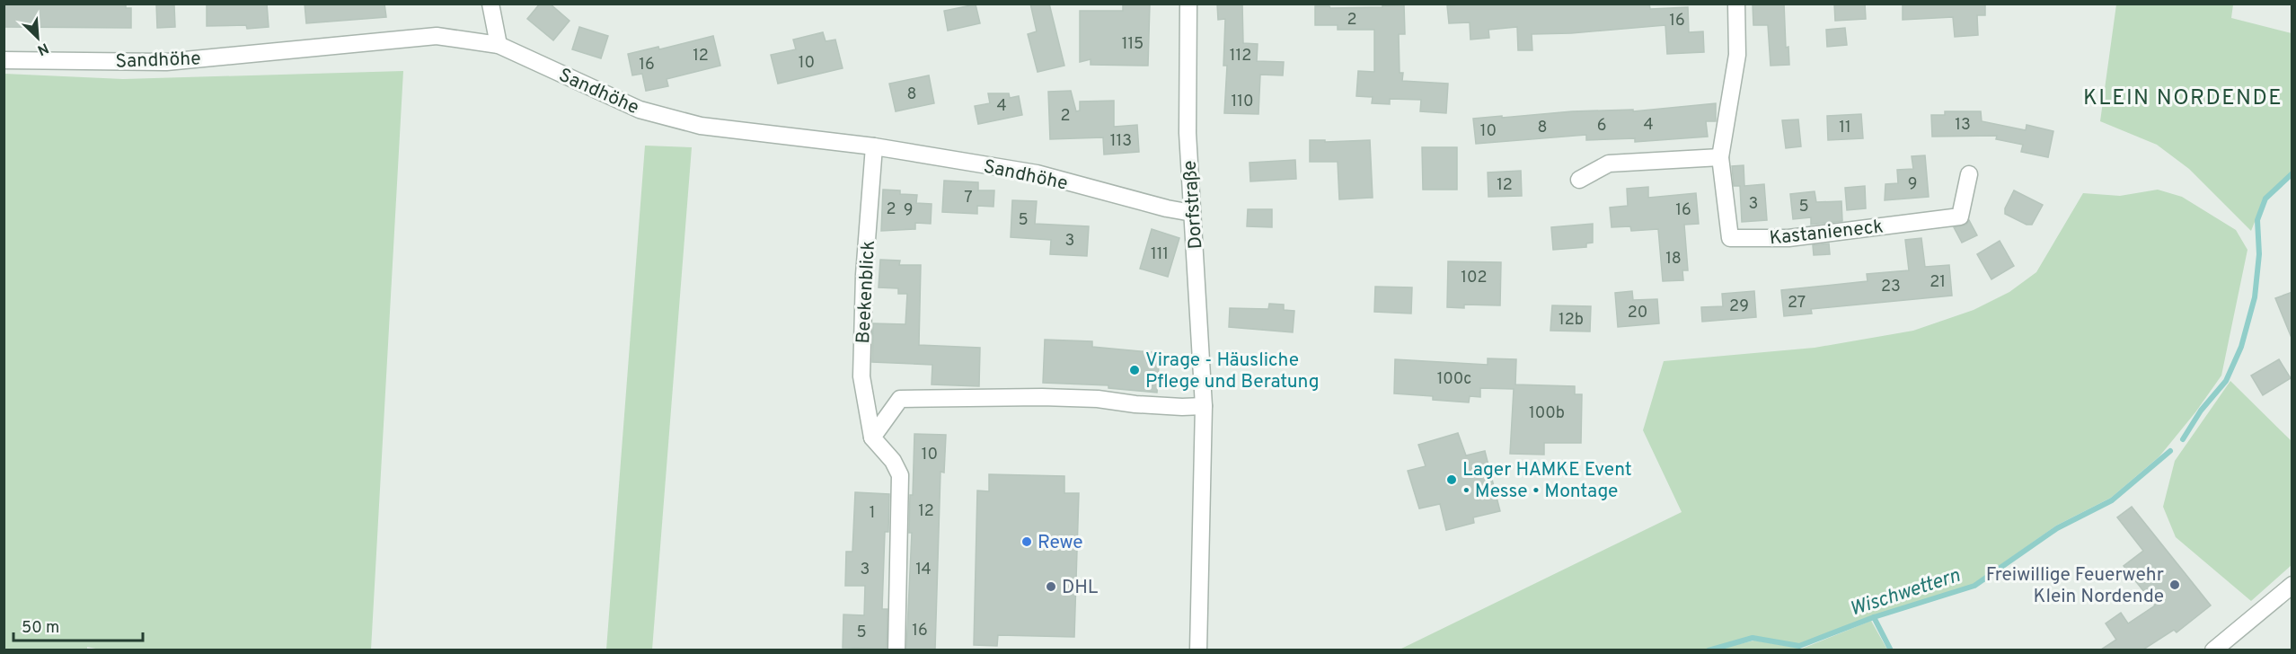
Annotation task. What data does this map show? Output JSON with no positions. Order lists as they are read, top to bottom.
{
  "streets": {
    "street": [
      "Sandhöhe",
      "Dorfstraße",
      "Kastanieneck",
      "Beekenblick"
    ]
  },
  "crossings": [
    ["Sandhöhe", "Dorfstraße"],
    ["Sandhöhe", "Beekenblick"]
  ],
  "districts": ["KLEIN NORDENDE"],
  "water": ["Wischwettern"],
  "places": [
    "Virage - Häusliche Pflege und Beratung",
    "Lager HAMKE Event • Messe • Montage",
    "Rewe",
    "Freiwillige Feuerwehr Klein Nordende",
    "DHL"
  ],
  "house_numbers": [
    "2",
    "16",
    "115",
    "12",
    "112",
    "10",
    "16",
    "8",
    "110",
    "4",
    "2",
    "4",
    "13",
    "6",
    "8",
    "11",
    "10",
    "113",
    "9",
    "12",
    "7",
    "3",
    "5",
    "2",
    "9",
    "16",
    "5",
    "3",
    "111",
    "18",
    "102",
    "21",
    "23",
    "27",
    "29",
    "20",
    "12b",
    "100c",
    "100b",
    "10",
    "12",
    "1",
    "3",
    "14",
    "16",
    "5"
  ],
  "scale_bar": "50 m",
  "north": "bottom right"
}
